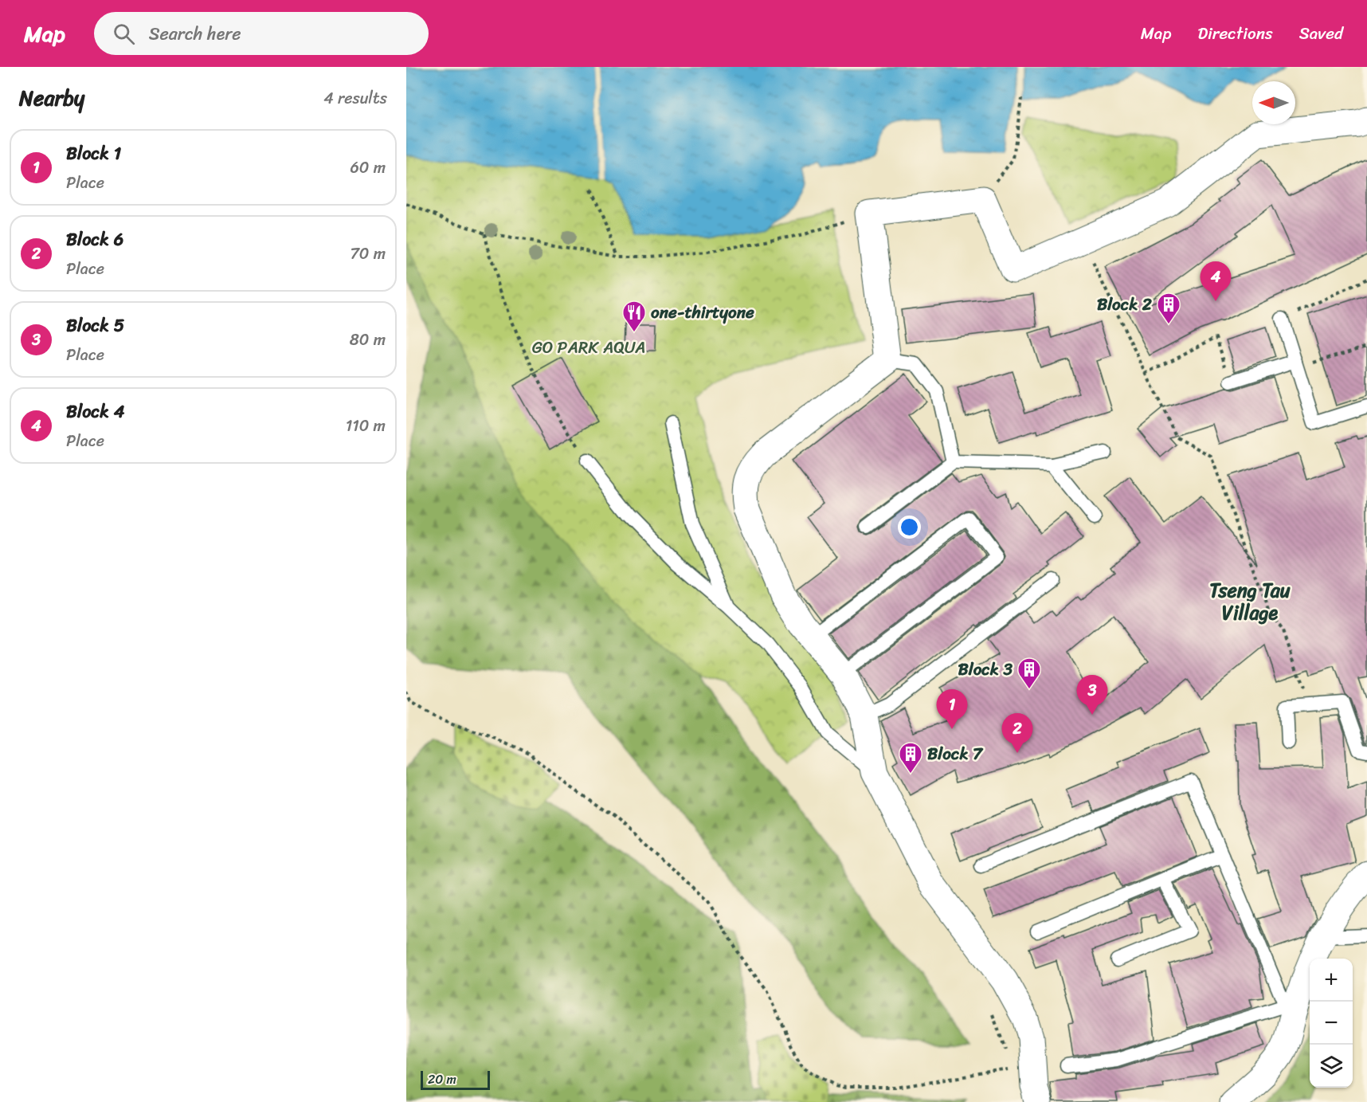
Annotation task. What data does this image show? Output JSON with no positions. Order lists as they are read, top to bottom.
{
  "districts": ["Tseng Tau Village"],
  "parks": ["GO PARK AQUA"],
  "places": {
    "building": ["Block 2", "Block 3", "Block 7"],
    "restaurant": ["one-thirtyone"]
  },
  "scale_bar": "20 m",
  "north": "left",
  "page": {
    "header": "Map",
    "search": "Search here",
    "nav": ["Map", "Directions", "Saved"],
    "heading": ["Nearby", "4 results"],
    "list": [
      {
        "mark": "1",
        "name": "Block 1",
        "note": "Place",
        "value": "60 m"
      },
      {
        "mark": "2",
        "name": "Block 6",
        "note": "Place",
        "value": "70 m"
      },
      {
        "mark": "3",
        "name": "Block 5",
        "note": "Place",
        "value": "80 m"
      },
      {
        "mark": "4",
        "name": "Block 4",
        "note": "Place",
        "value": "110 m"
      }
    ],
    "pins": [
      "4",
      "3",
      "1",
      "2"
    ],
    "map_buttons": ["+", "−"],
    "scale": "20 m"
  }
}
